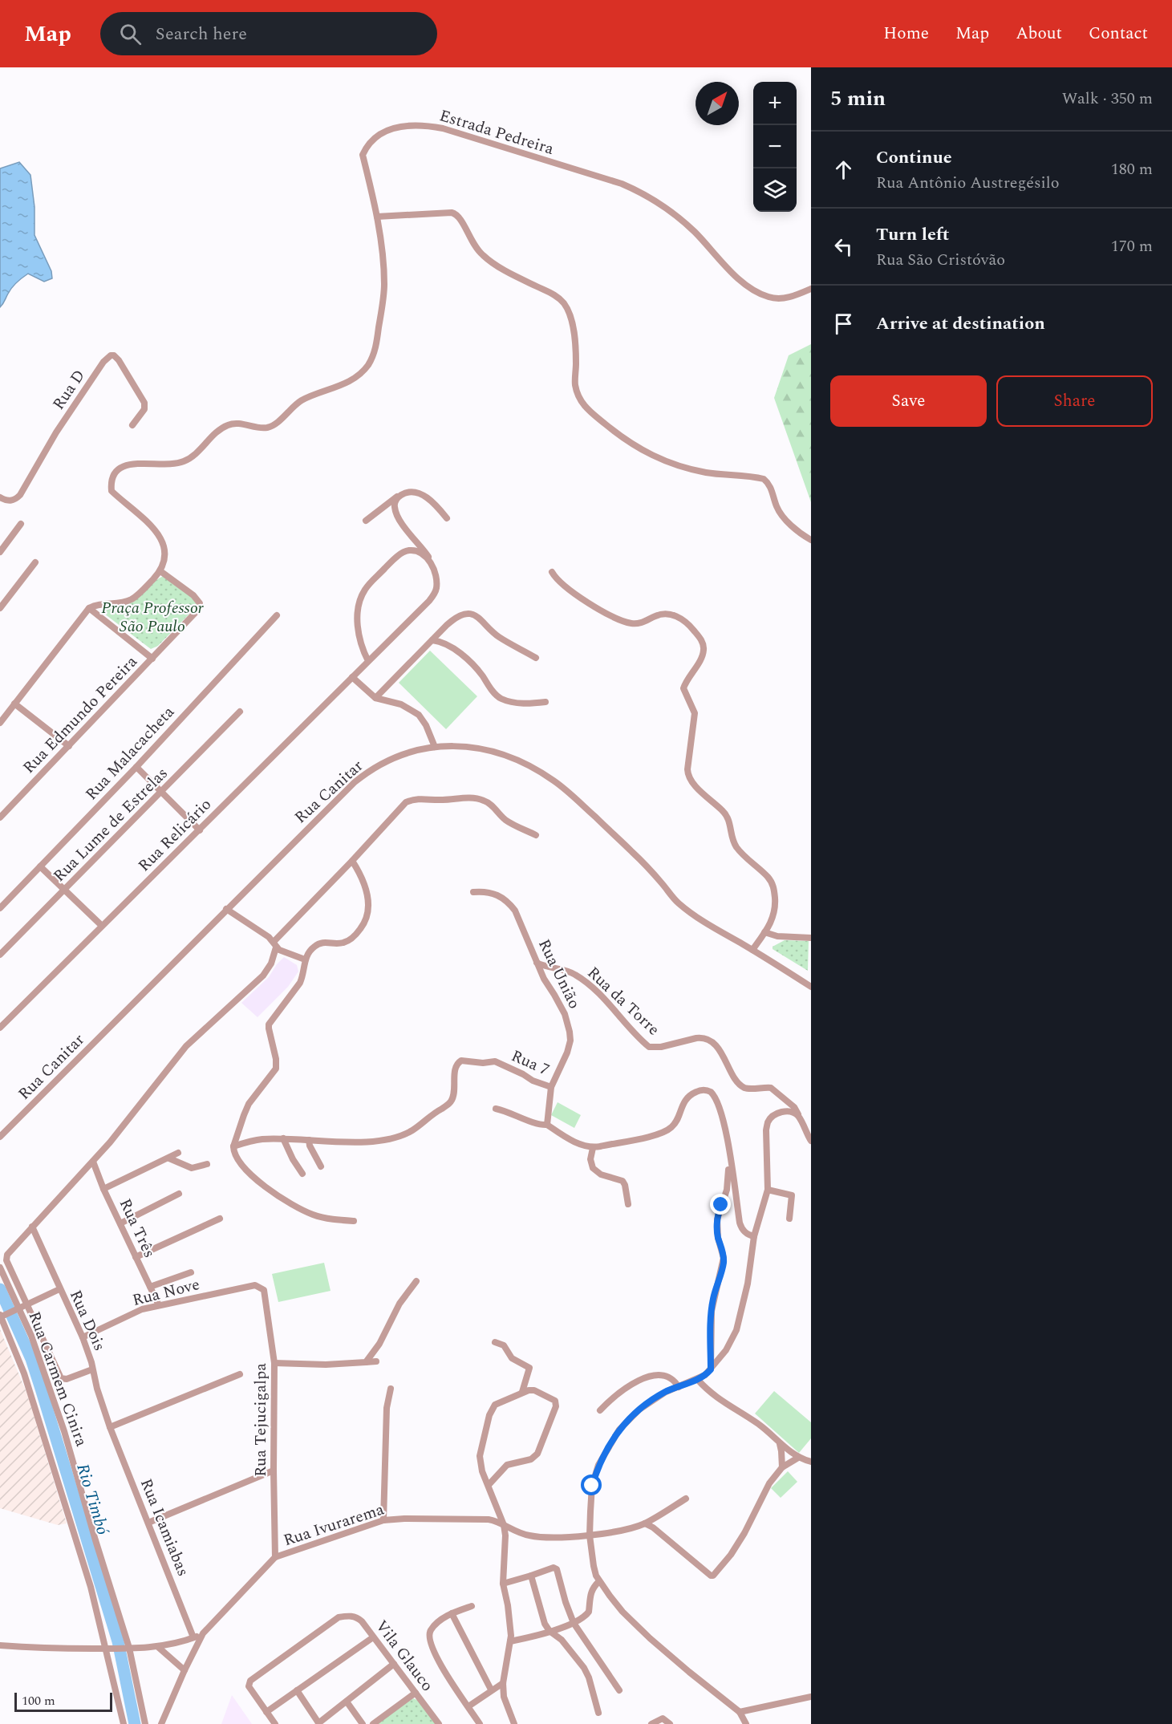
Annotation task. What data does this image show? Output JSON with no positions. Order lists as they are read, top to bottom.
{
  "streets": {
    "street": [
      "Estrada Pedreira",
      "Rua D",
      "Rua Edmundo Pereira",
      "Rua Malacacheta",
      "Rua Canitar",
      "Rua Lume de Estrelas",
      "Rua Relicário",
      "Rua União",
      "Rua da Torre",
      "Rua 7",
      "Rua Três",
      "Rua Nove",
      "Rua Dois",
      "Rua Carmem Cinira",
      "Rua Tejucigalpa",
      "Rua Ivurarema",
      "Rua Icamiabas",
      "Vila Glauco"
    ]
  },
  "crossings": [
    ["Estrada Pedreira", "Rua Edmundo Pereira"],
    ["Rua União", "Rua da Torre"],
    ["Rua União", "Rua 7"],
    ["Rua Três", "Rua Nove"],
    ["Rua Nove", "Rua Dois"],
    ["Rua Nove", "Rua Tejucigalpa"],
    ["Rua Dois", "Rua Icamiabas"],
    ["Rua Tejucigalpa", "Rua Ivurarema"]
  ],
  "water": ["Rio Timbó"],
  "parks": ["Praça Professor São Paulo"],
  "scale_bar": "100 m",
  "north": "top right",
  "page": {
    "header": "Map",
    "search": "Search here",
    "nav": [
      "Home",
      "Map",
      "About",
      "Contact"
    ],
    "heading": ["5 min", "Walk · 350 m"],
    "map_buttons": ["+", "−"],
    "list": [
      ["Continue", "Rua Antônio Austregésilo", "180 m"],
      ["Turn left", "Rua São Cristóvão", "170 m"],
      "Arrive at destination"
    ],
    "buttons": ["Save", "Share"],
    "scale": "100 m"
  }
}
